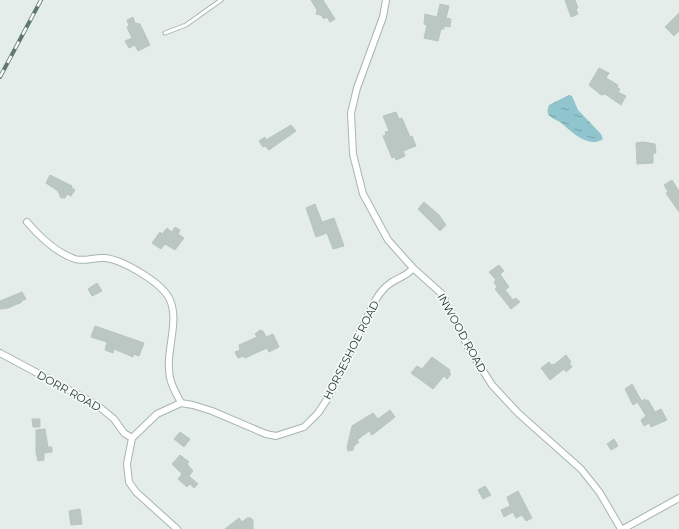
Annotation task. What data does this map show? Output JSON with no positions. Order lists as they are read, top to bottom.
{
  "streets": {
    "street": ["INWOOD ROAD", "HORSESHOE ROAD", "DORR ROAD"]
  },
  "crossings": [
    ["INWOOD ROAD", "HORSESHOE ROAD"]
  ]
}
